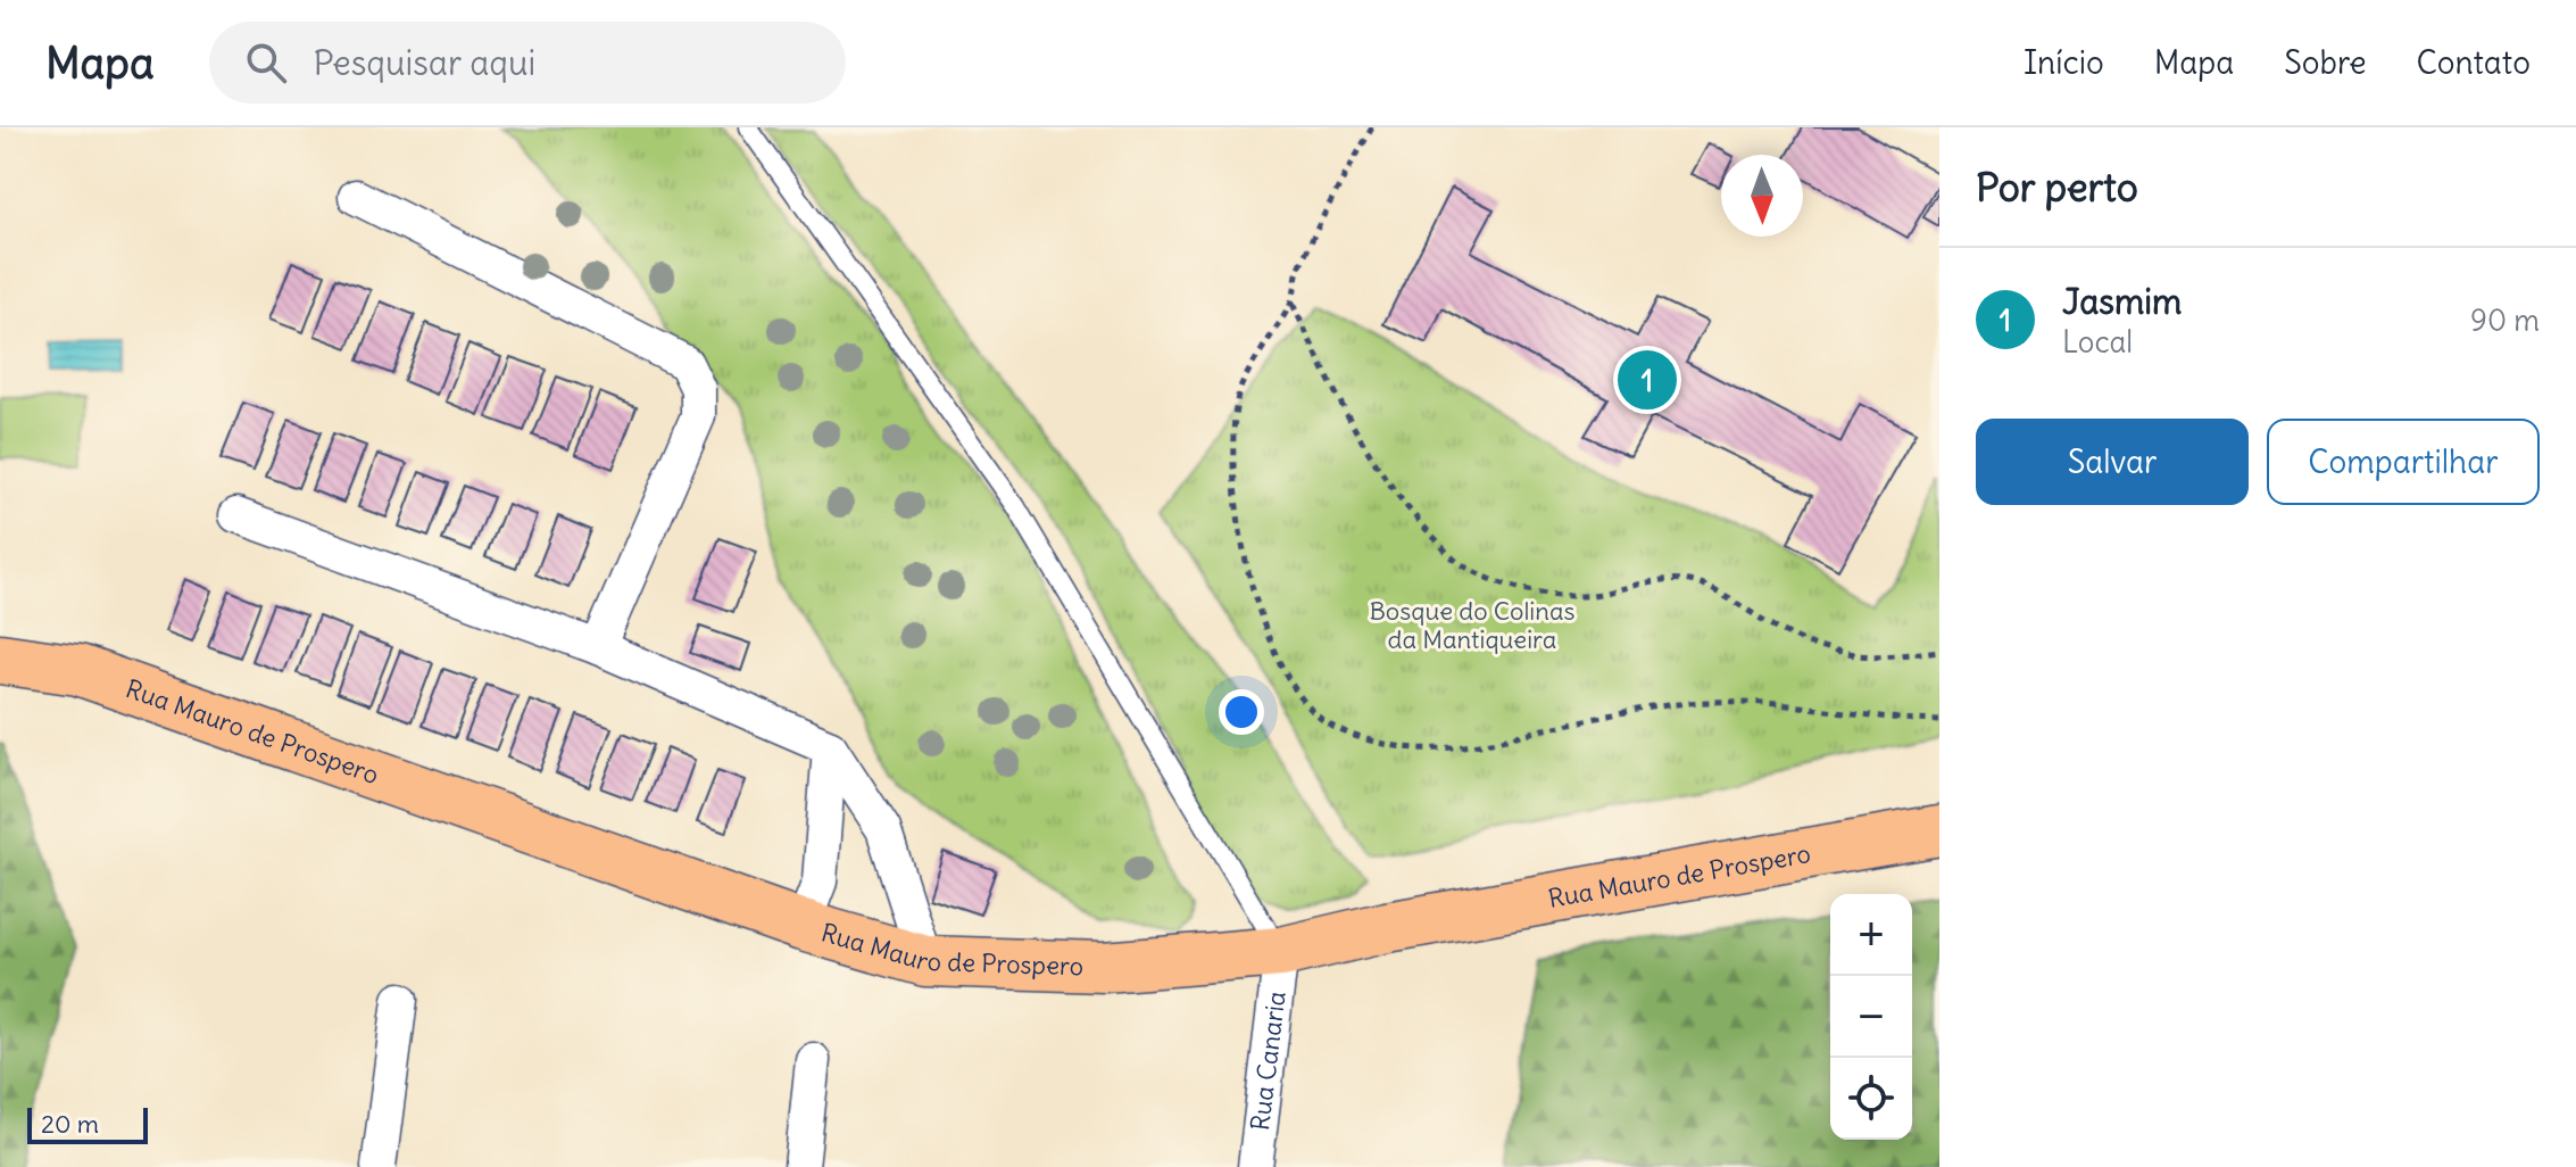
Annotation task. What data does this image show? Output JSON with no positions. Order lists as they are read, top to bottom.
{
  "streets": {
    "main road": ["Rua Mauro de Prospero"],
    "street": ["Rua Canaria"]
  },
  "crossings": [
    ["Rua Mauro de Prospero", "Rua Canaria"]
  ],
  "parks": ["Bosque do Colinas da Mantiqueira"],
  "scale_bar": "20 m",
  "north": "bottom",
  "page": {
    "header": "Mapa",
    "search": "Pesquisar aqui",
    "nav": [
      "Início",
      "Mapa",
      "Sobre",
      "Contato"
    ],
    "heading": "Por perto",
    "list": [
      {
        "mark": "1",
        "name": "Jasmim",
        "note": "Local",
        "value": "90 m"
      }
    ],
    "pins": "1",
    "buttons": ["Salvar", "Compartilhar"],
    "map_buttons": ["+", "−"],
    "scale": "20 m"
  }
}
